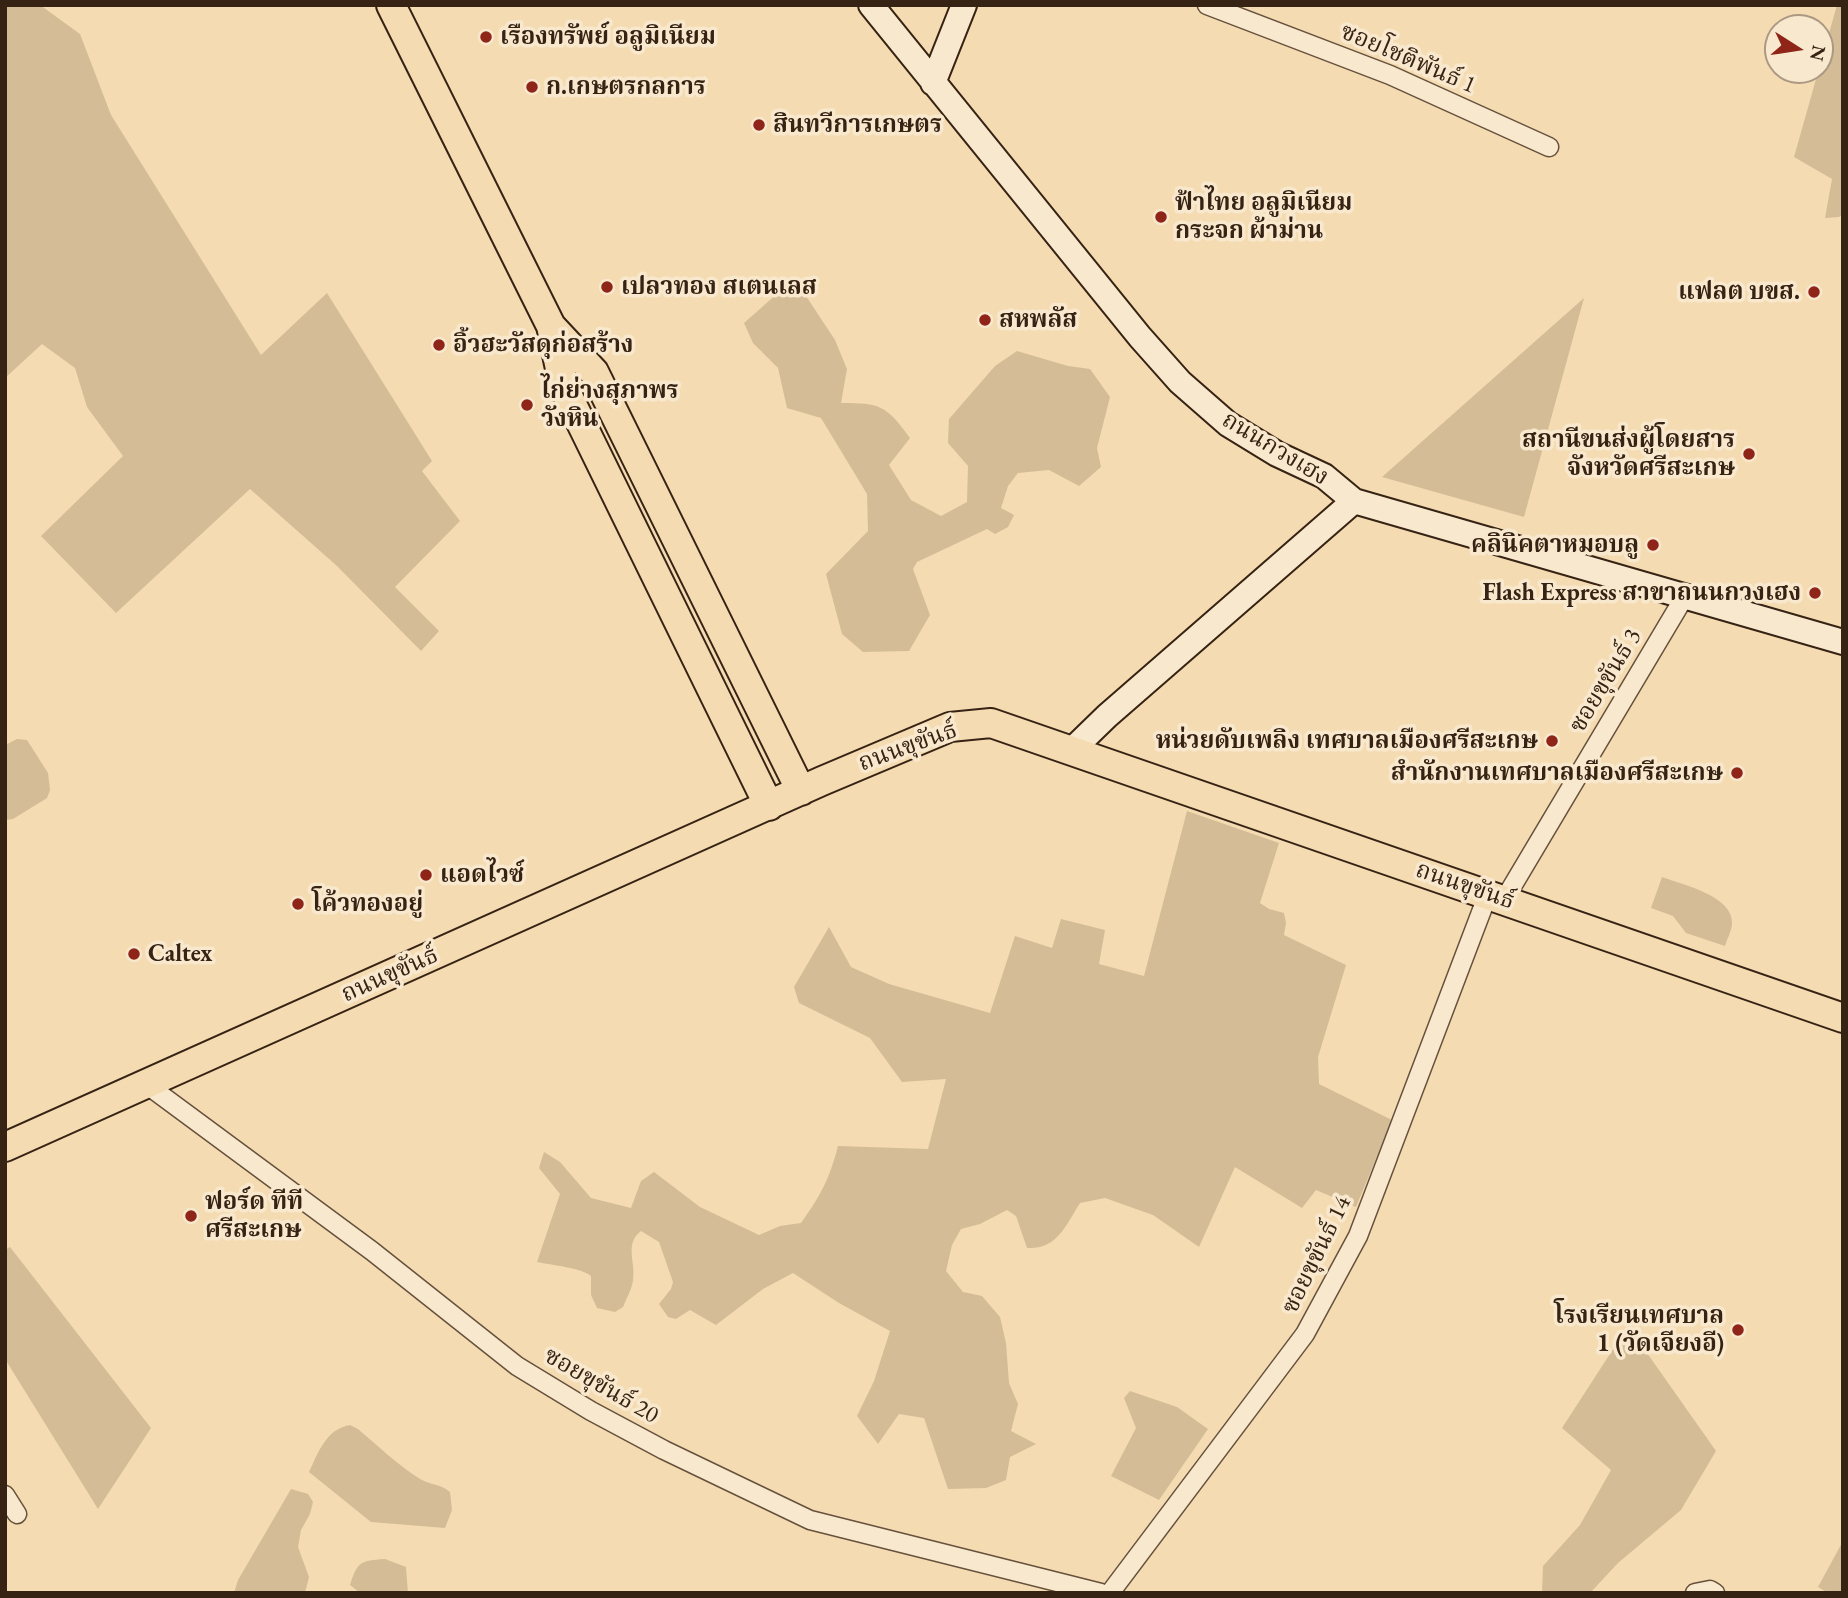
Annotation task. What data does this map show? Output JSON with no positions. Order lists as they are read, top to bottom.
{
  "streets": {
    "main road": ["ถนนขุขันธ์"],
    "street": [
      "ซอยโชติพันธ์ 1",
      "ถนนกวงเฮง",
      "ซอยขุขันธ์ 3",
      "ซอยขุขันธ์ 14",
      "ซอยขุขันธ์ 20"
    ]
  },
  "crossings": [
    ["ถนนกวงเฮง", "ซอยขุขันธ์ 3"],
    ["ซอยขุขันธ์ 3", "ถนนขุขันธ์"],
    ["ซอยขุขันธ์ 3", "ซอยขุขันธ์ 14"],
    ["ถนนขุขันธ์", "ซอยขุขันธ์ 14"],
    ["ถนนขุขันธ์", "ซอยขุขันธ์ 20"]
  ],
  "places": [
    "เรืองทรัพย์ อลูมิเนียม",
    "ก.เกษตรกลการ",
    "สินทวีการเกษตร",
    "ฟ้าไทย อลูมิเนียม กระจก ผ้าม่าน",
    "เปลวทอง สเตนเลส",
    "แฟลต บขส.",
    "สหพลัส",
    "อิ้วฮะวัสดุก่อสร้าง",
    "ไก่ย่างสุภาพร วังหิน",
    "สถานีขนส่งผู้โดยสาร จังหวัดศรีสะเกษ",
    "คลินิคตาหมอบลู",
    "Flash Express สาขาถนนกวงเฮง",
    "หน่วยดับเพลิง เทศบาลเมืองศรีสะเกษ",
    "สำนักงานเทศบาลเมืองศรีสะเกษ",
    "แอดไวซ์",
    "โค้วทองอยู่",
    "Caltex",
    "ฟอร์ด ทีที ศรีสะเกษ",
    "โรงเรียนเทศบาล 1 (วัดเจียงอี)"
  ],
  "north": "right"
}
